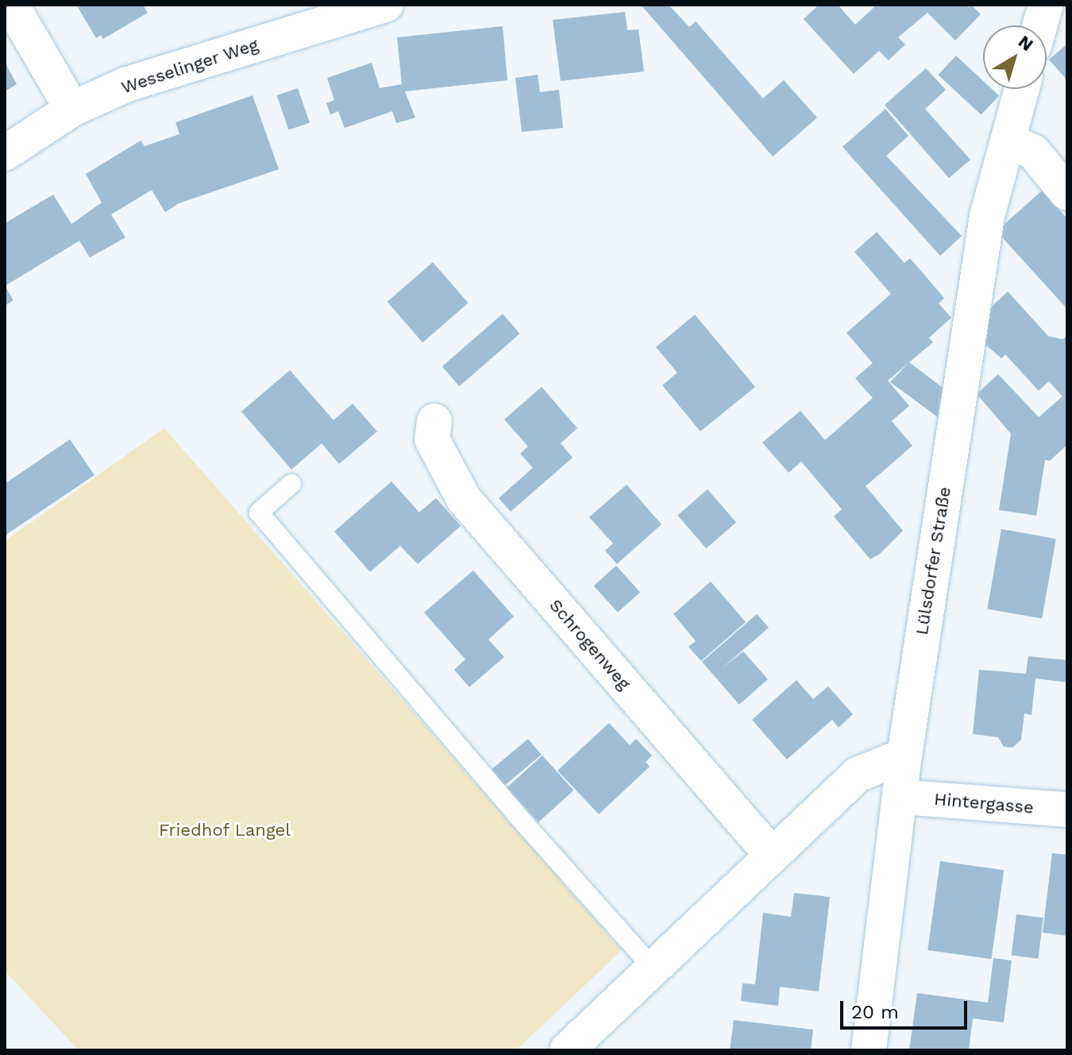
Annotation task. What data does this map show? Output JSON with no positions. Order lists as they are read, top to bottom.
{
  "streets": {
    "street": [
      "Wesselinger Weg",
      "Lülsdorfer Straße",
      "Schrogenweg",
      "Hintergasse"
    ]
  },
  "crossings": [
    ["Lülsdorfer Straße", "Hintergasse"]
  ],
  "parks": ["Friedhof Langel"],
  "scale_bar": "20 m",
  "north": "top right"
}
